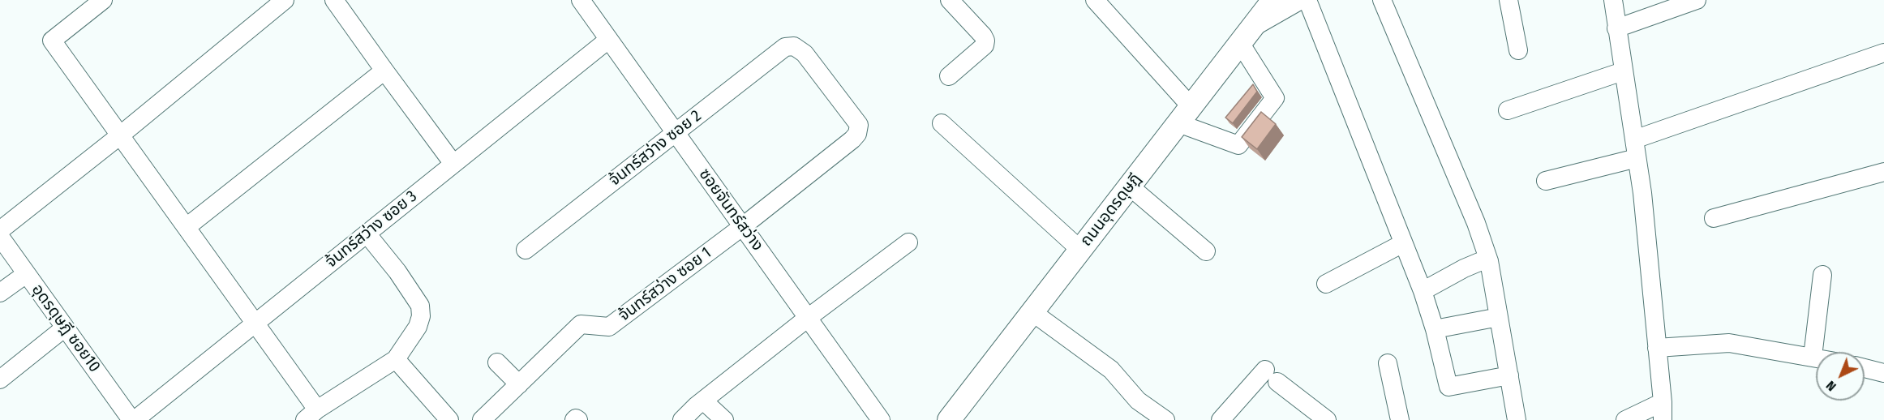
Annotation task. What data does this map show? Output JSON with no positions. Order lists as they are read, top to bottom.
{
  "streets": {
    "main road": ["ถนนอุดรดุษฎี"],
    "street": [
      "จ้นทร์สว่าง ซอย 2",
      "ซอยจันทร์สว่าง",
      "จ้นทร์สว่าง ซอย 3",
      "จ้นทร์สว่าง ซอย 1",
      "อุดรดุษฎี ซอย10"
    ]
  },
  "crossings": [
    ["จ้นทร์สว่าง ซอย 2", "ซอยจันทร์สว่าง"],
    ["จ้นทร์สว่าง ซอย 2", "จ้นทร์สว่าง ซอย 1"],
    ["ซอยจันทร์สว่าง", "จ้นทร์สว่าง ซอย 3"],
    ["ซอยจันทร์สว่าง", "จ้นทร์สว่าง ซอย 1"],
    ["จ้นทร์สว่าง ซอย 3", "อุดรดุษฎี ซอย10"]
  ],
  "north": "bottom left"
}
